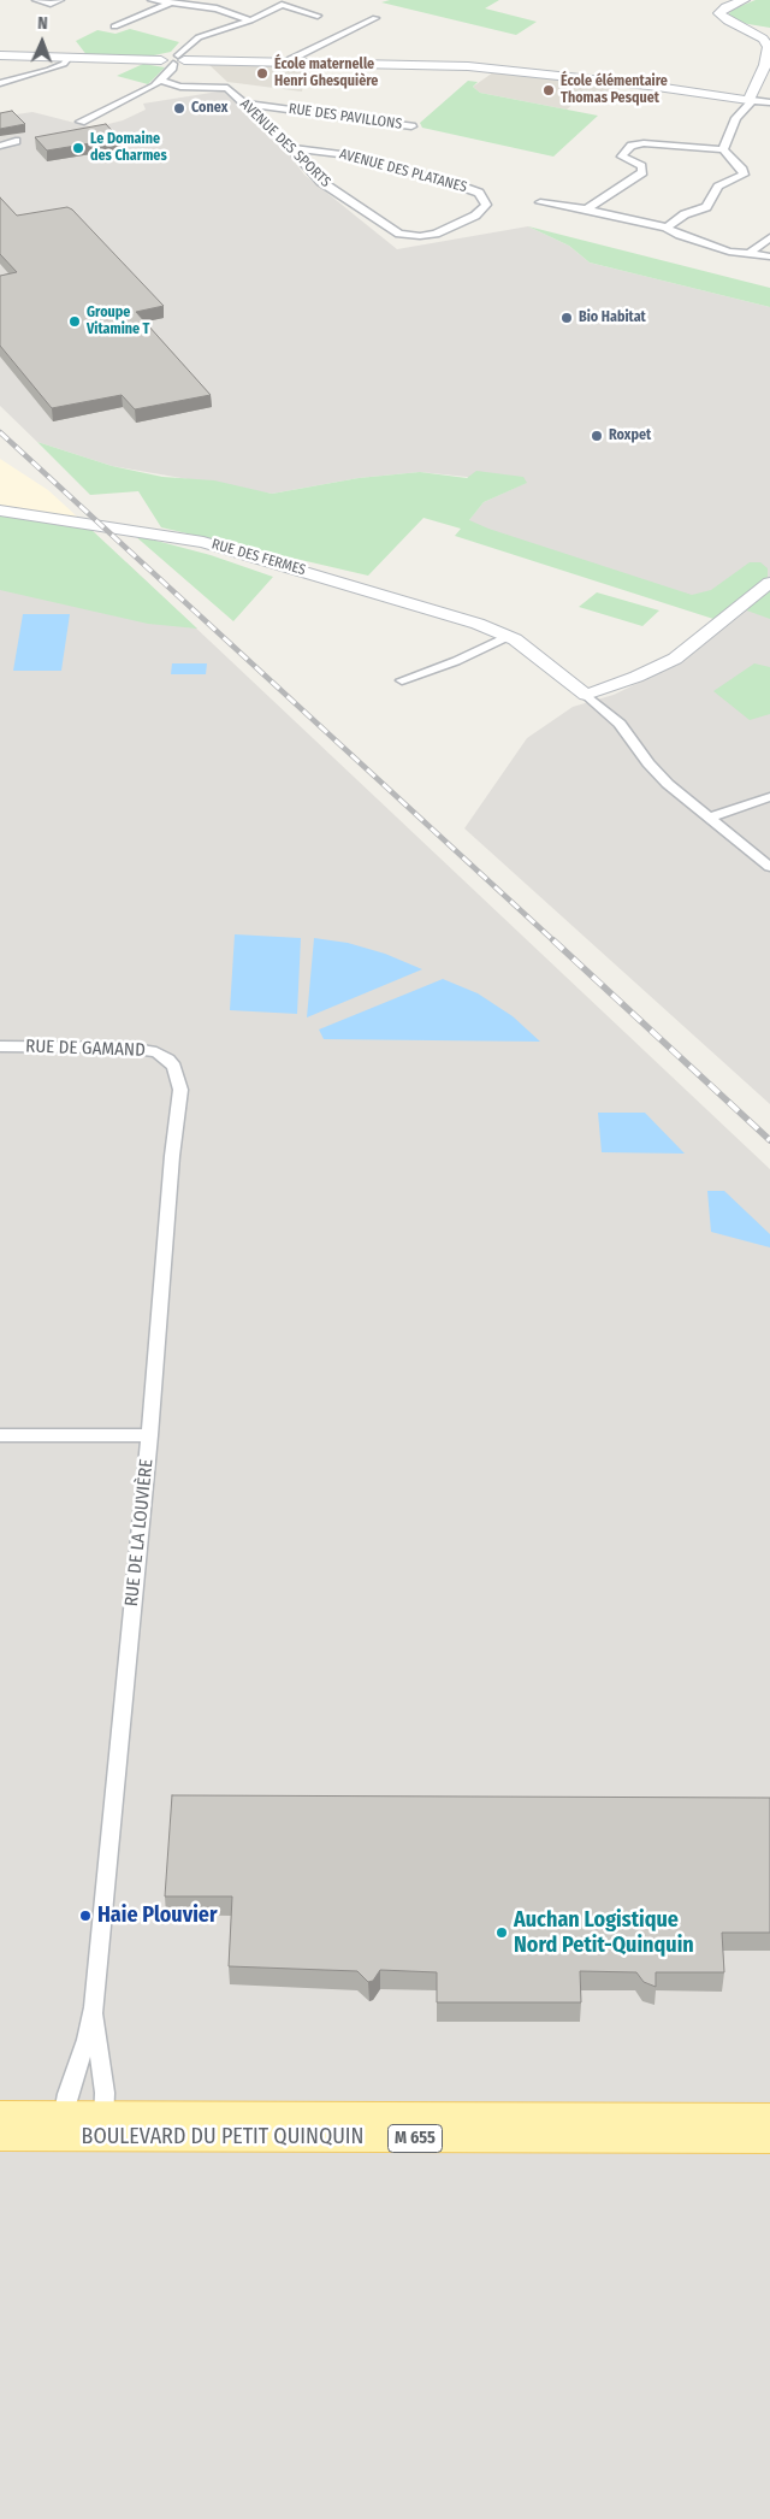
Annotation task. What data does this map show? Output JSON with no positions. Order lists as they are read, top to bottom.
{
  "streets": {
    "main road": ["BOULEVARD DU PETIT QUINQUIN", "M 655"],
    "street": [
      "RUE DES PAVILLONS",
      "AVENUE DES SPORTS",
      "AVENUE DES PLATANES",
      "RUE DES FERMES",
      "RUE DE GAMAND",
      "RUE DE LA LOUVIÈRE"
    ]
  },
  "crossings": [
    ["RUE DES PAVILLONS", "AVENUE DES SPORTS"],
    ["AVENUE DES SPORTS", "AVENUE DES PLATANES"],
    ["RUE DE GAMAND", "RUE DE LA LOUVIÈRE"],
    ["RUE DE LA LOUVIÈRE", "BOULEVARD DU PETIT QUINQUIN"]
  ],
  "places": [
    "École maternelle Henri Ghesquière",
    "École élémentaire Thomas Pesquet",
    "Conex",
    "Le Domaine des Charmes",
    "Bio Habitat",
    "Groupe Vitamine T",
    "Roxpet",
    "Haie Plouvier",
    "Auchan Logistique Nord Petit-Quinquin"
  ],
  "north": "top"
}
